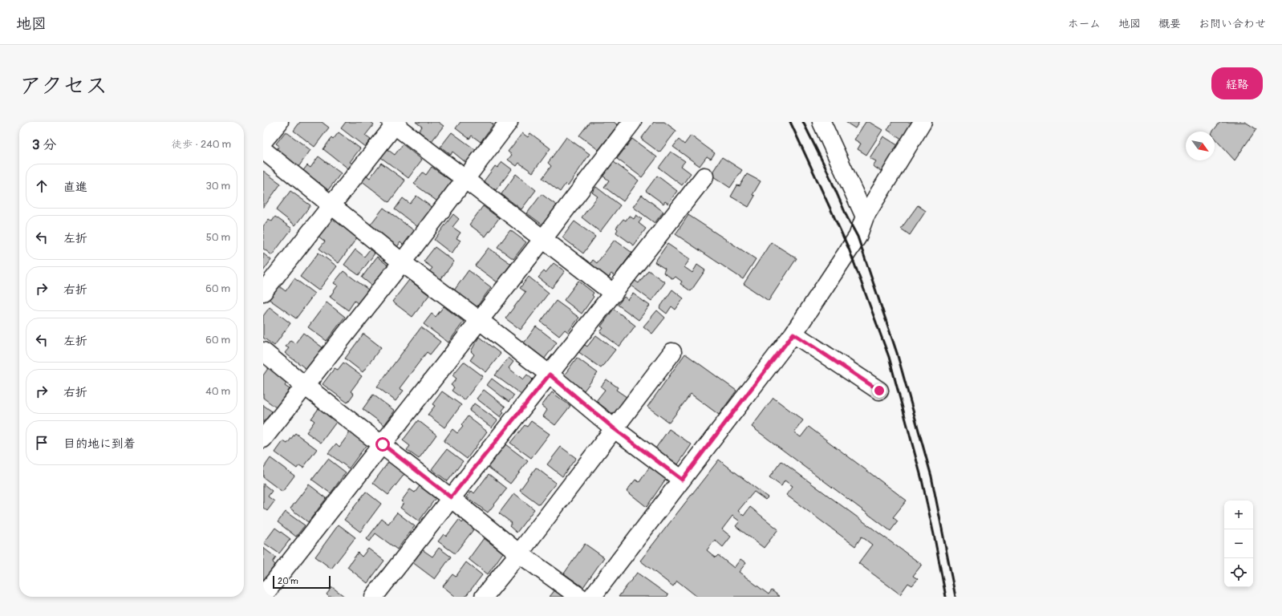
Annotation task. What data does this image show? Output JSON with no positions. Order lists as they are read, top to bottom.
{
  "scale_bar": "20 m",
  "north": "bottom right",
  "page": {
    "header": "地図",
    "nav": [
      "ホーム",
      "地図",
      "概要",
      "お問い合わせ"
    ],
    "title": "アクセス",
    "buttons": "経路",
    "heading": ["3 分", "徒歩 · 240 m"],
    "list": [
      ["直進", "30 m"],
      ["左折", "50 m"],
      ["右折", "60 m"],
      ["左折", "60 m"],
      ["右折", "40 m"],
      "目的地に到着"
    ],
    "map_buttons": ["+", "−"],
    "scale": "20 m"
  }
}
